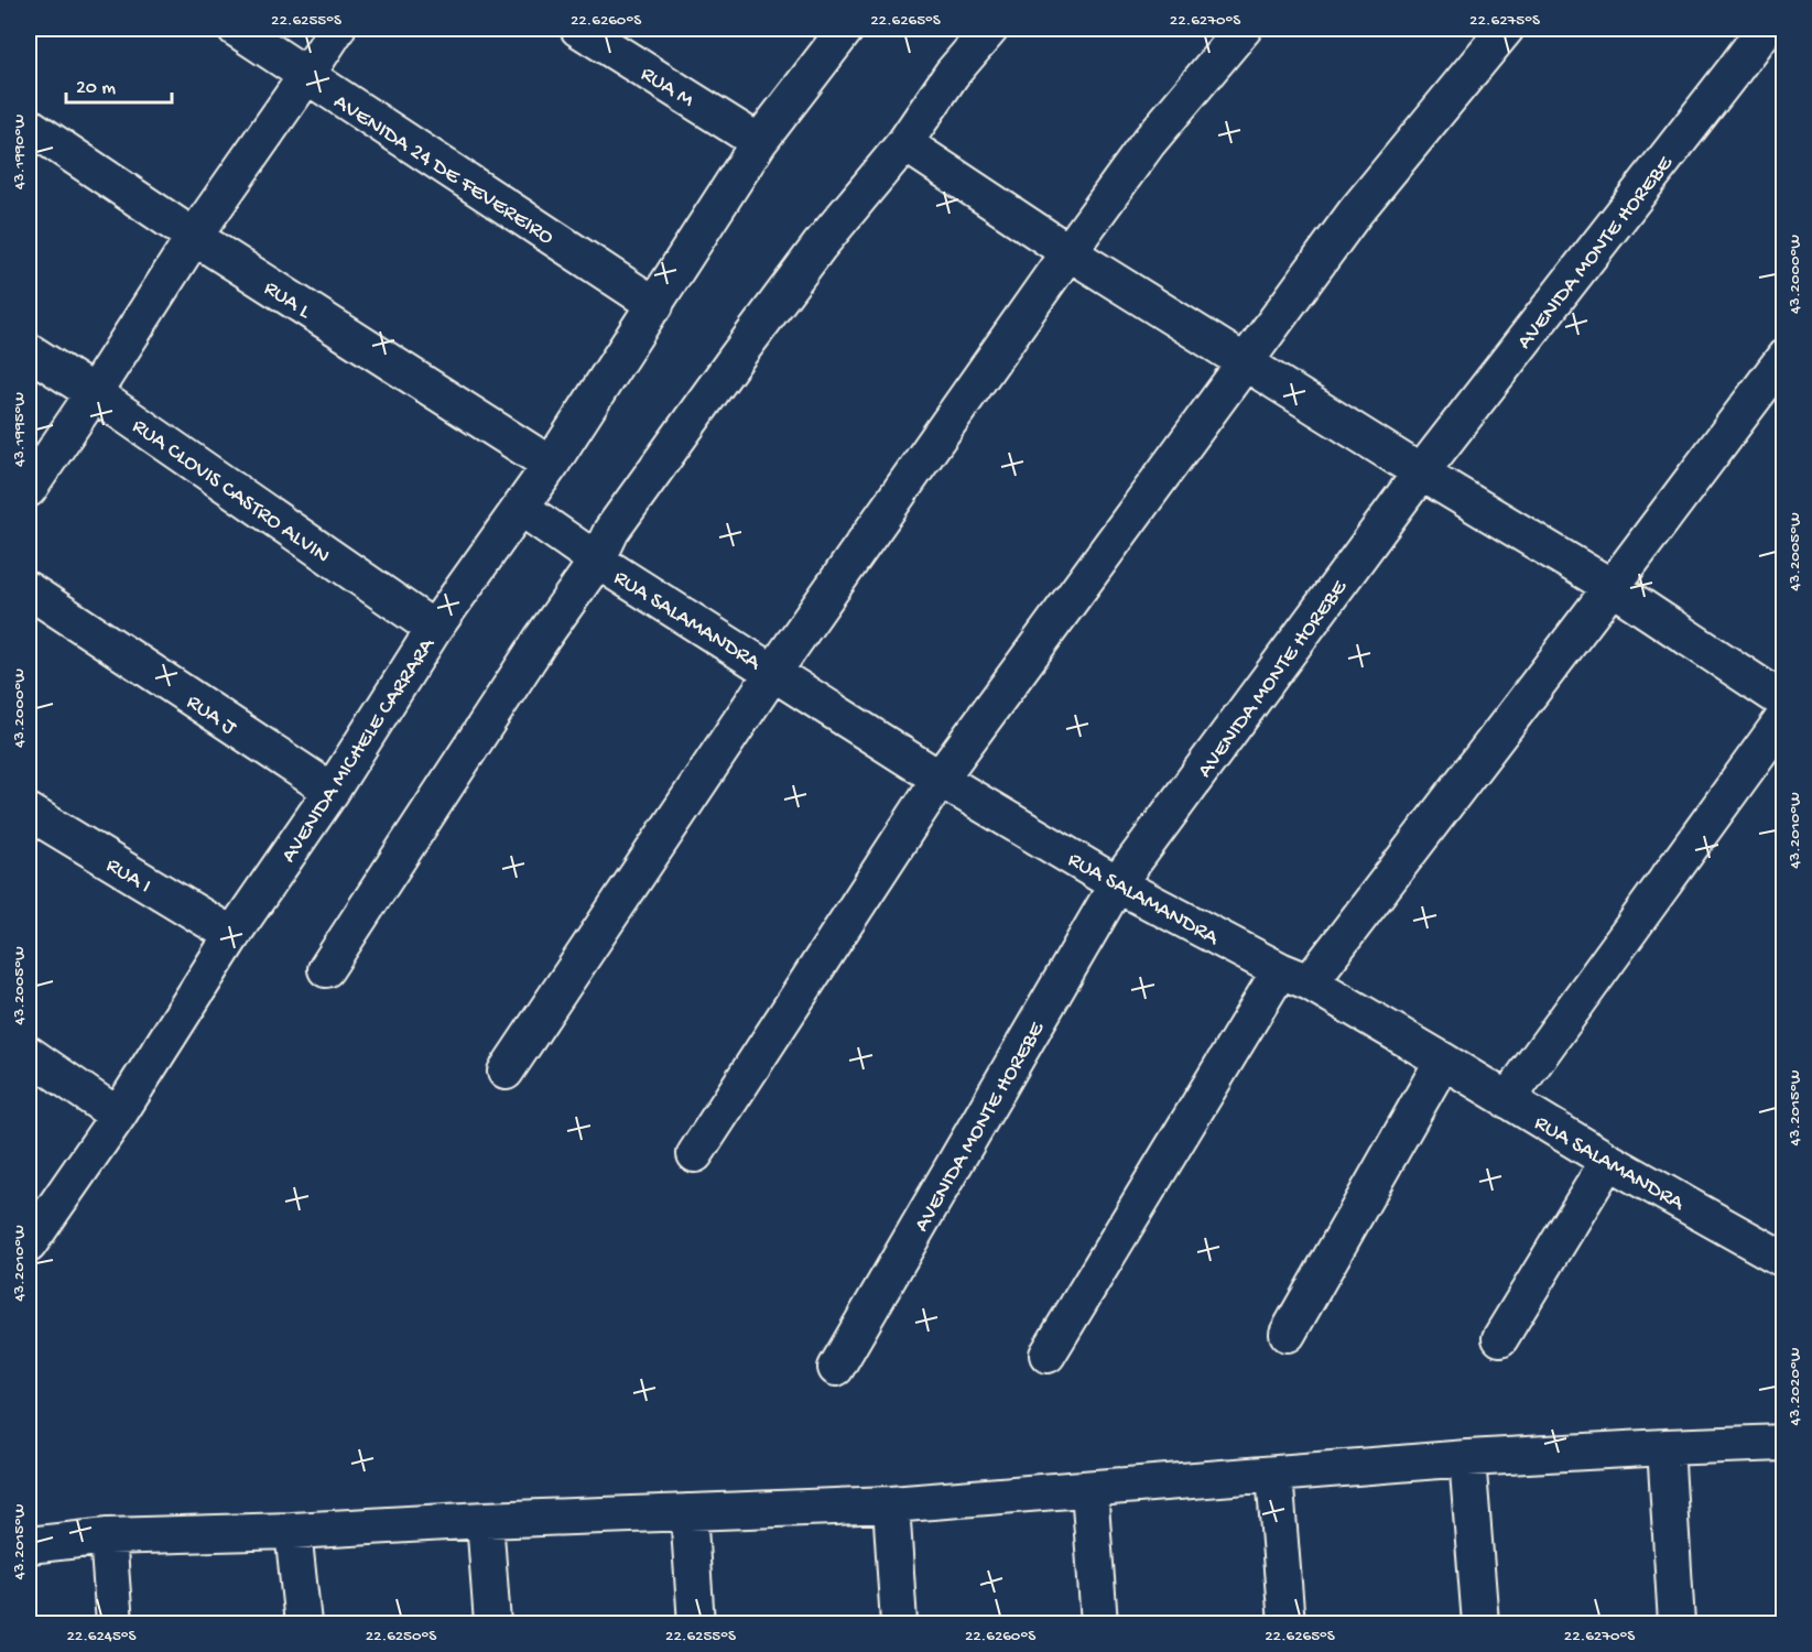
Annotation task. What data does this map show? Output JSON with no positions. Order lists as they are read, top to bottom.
{
  "streets": {
    "street": [
      "RUA M",
      "AVENIDA 24 DE FEVEREIRO",
      "AVENIDA MONTE HOREBE",
      "RUA L",
      "RUA CLOVIS CASTRO ALVIN",
      "RUA SALAMANDRA",
      "RUA J",
      "AVENIDA MICHELE CARRARA",
      "RUA I"
    ]
  },
  "crossings": [
    ["RUA M", "AVENIDA MICHELE CARRARA"],
    ["AVENIDA 24 DE FEVEREIRO", "AVENIDA MICHELE CARRARA"],
    ["AVENIDA MONTE HOREBE", "RUA SALAMANDRA"],
    ["RUA L", "AVENIDA MICHELE CARRARA"],
    ["RUA CLOVIS CASTRO ALVIN", "AVENIDA MICHELE CARRARA"],
    ["RUA SALAMANDRA", "AVENIDA MICHELE CARRARA"],
    ["RUA J", "AVENIDA MICHELE CARRARA"],
    ["AVENIDA MICHELE CARRARA", "RUA I"]
  ],
  "scale_bar": "20 m",
  "coordinates": [
    "22.6255°S",
    "22.6260°S",
    "22.6265°S",
    "22.6270°S",
    "22.6275°S",
    "43.1990°W",
    "43.2000°W",
    "43.1995°W",
    "43.2005°W",
    "43.2010°W",
    "43.2015°W",
    "43.2020°W",
    "22.6245°S",
    "22.6250°S"
  ]
}
